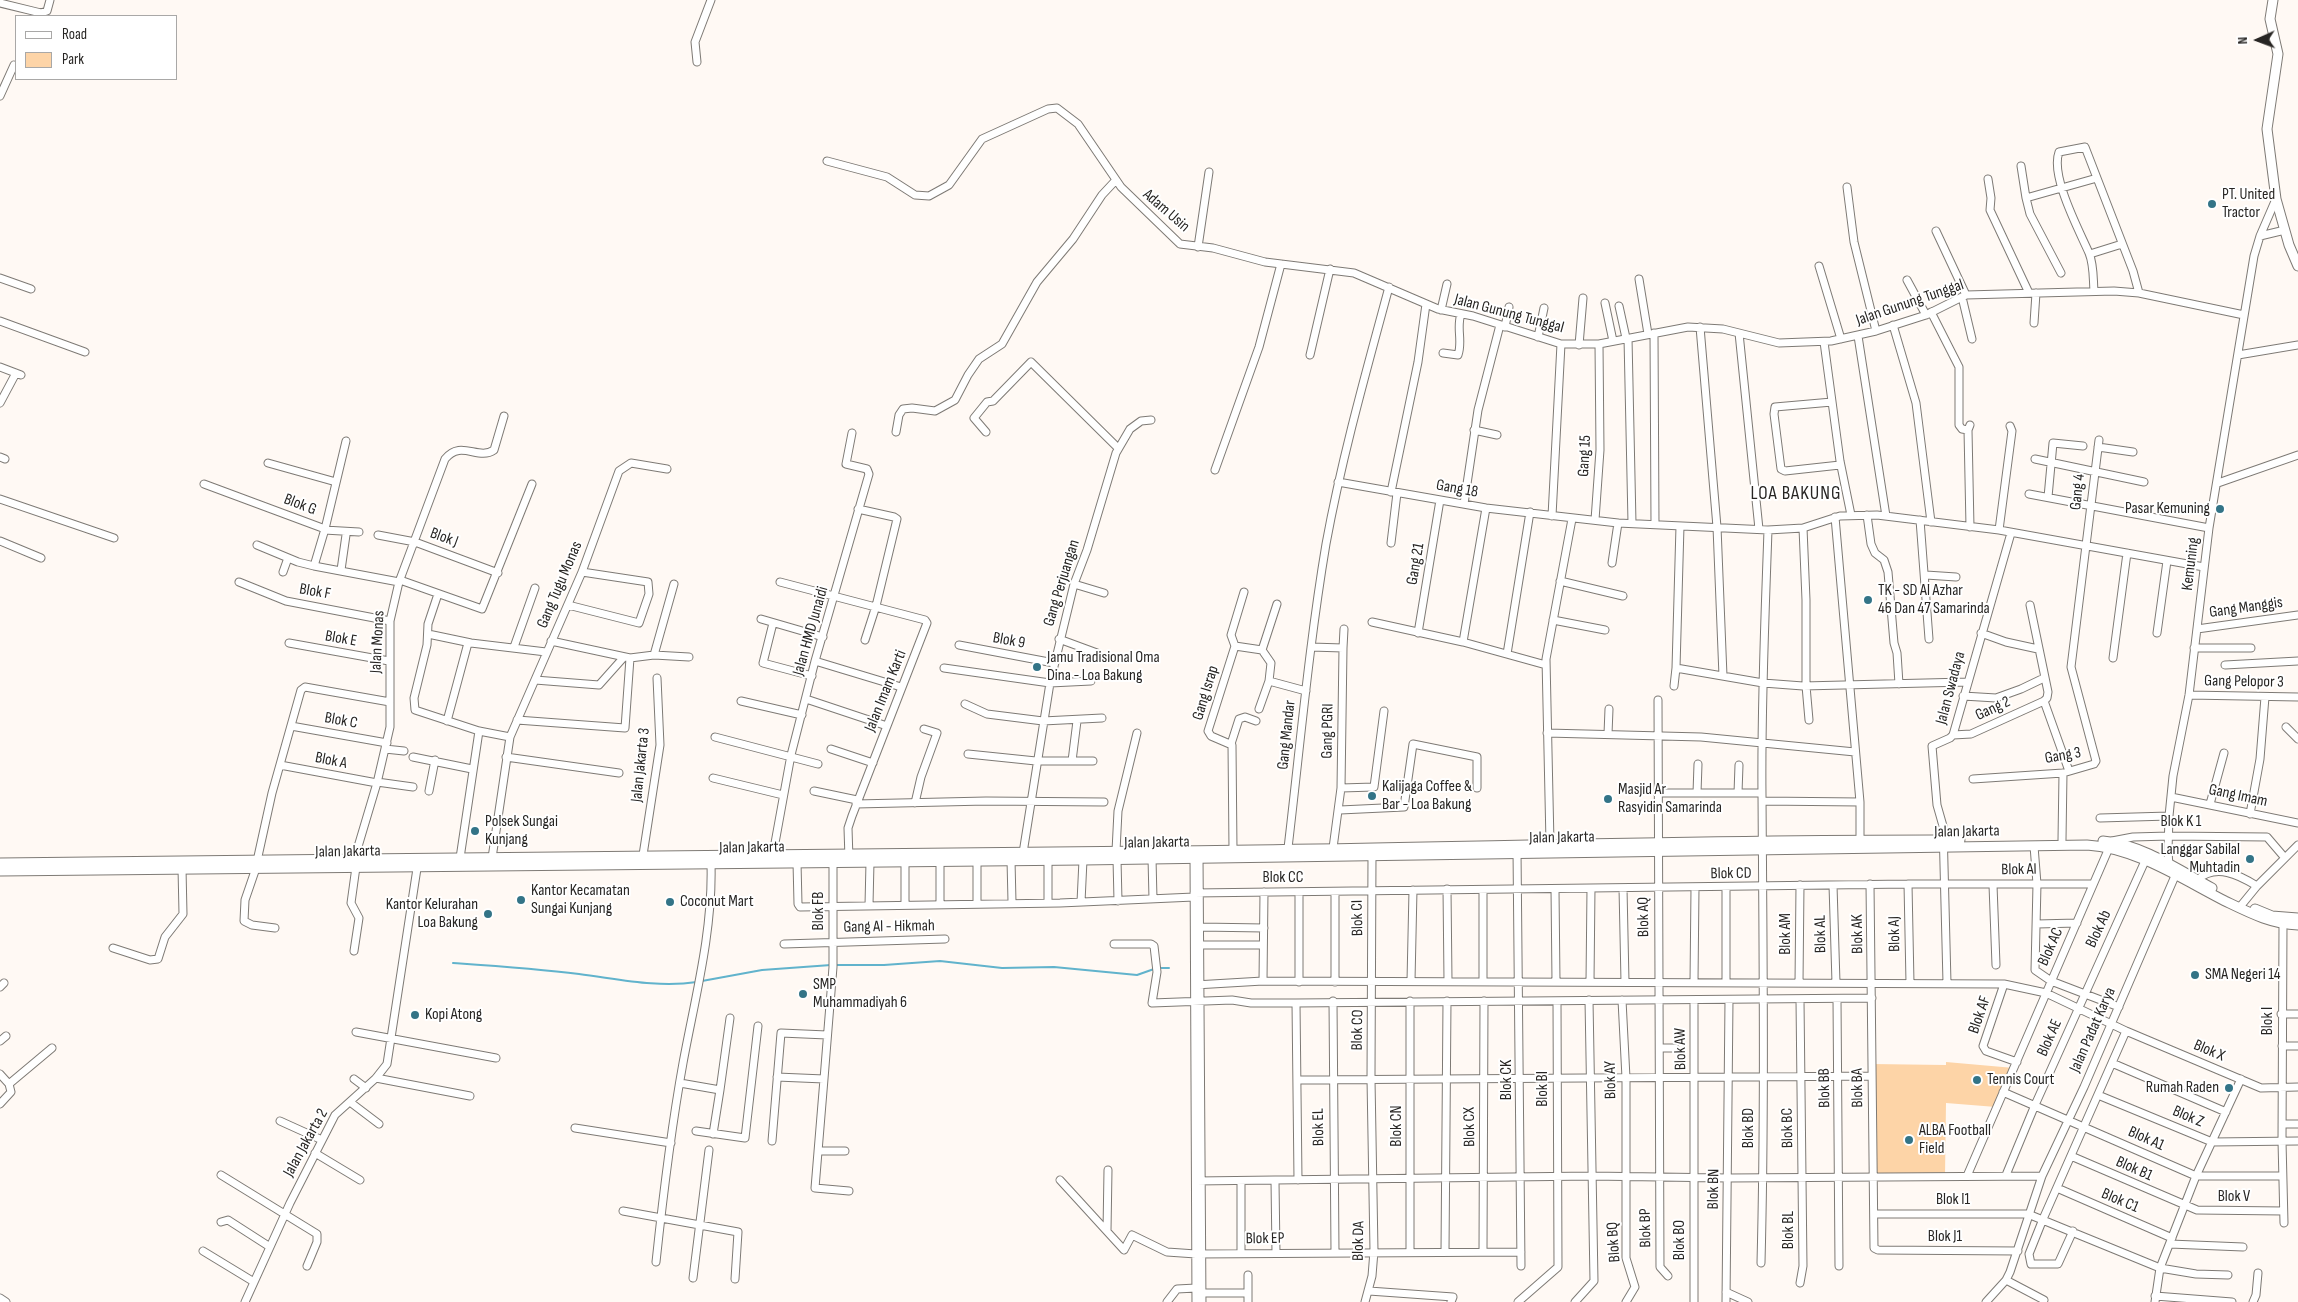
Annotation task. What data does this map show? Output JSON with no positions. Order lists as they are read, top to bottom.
{
  "streets": {
    "main road": ["Jalan Jakarta"],
    "street": [
      "Adam Usin",
      "Jalan Gunung Tunggal",
      "Gang 15",
      "Gang 18",
      "Gang 4",
      "Blok G",
      "Blok J",
      "Gang 21",
      "Kemuning",
      "Gang Perjuangan",
      "Gang Tugu Monas",
      "Blok F",
      "Gang Manggis",
      "Jalan HMD Junaidi",
      "Blok E",
      "Blok 9",
      "Jalan Monas",
      "Gang Pelopor 3",
      "Jalan Swadaya",
      "Jalan Imam Karti",
      "Gang Israp",
      "Gang 2",
      "Blok C",
      "Gang PGRI",
      "Gang Mandar",
      "Gang 3",
      "Blok A",
      "Jalan Jakarta 3",
      "Gang Imam",
      "Blok K 1",
      "Blok AI",
      "Blok CD",
      "Blok CC",
      "Blok FB",
      "Blok AQ",
      "Blok CI",
      "Gang Al - Hikmah",
      "Blok Ab",
      "Blok AM",
      "Blok AL",
      "Blok AK",
      "Blok AJ",
      "Blok AC",
      "Blok AF",
      "Blok I",
      "Blok CO",
      "Jalan Padat Karya",
      "Blok AE",
      "Blok AW",
      "Blok X",
      "Blok CK",
      "Blok AY",
      "Blok BB",
      "Blok BA",
      "Blok BI",
      "Blok Z",
      "Blok CN",
      "Blok EL",
      "Blok CX",
      "Blok BD",
      "Blok BC",
      "Blok A1",
      "Jalan Jakarta 2",
      "Blok B1",
      "Blok BN",
      "Blok V",
      "Blok I1",
      "Blok C1",
      "Blok BP",
      "Blok BL",
      "Blok J1",
      "Blok EP",
      "Blok BO",
      "Blok DA",
      "Blok BQ"
    ]
  },
  "crossings": [
    ["Adam Usin", "Jalan Gunung Tunggal"],
    ["Jalan Gunung Tunggal", "Gang 15"],
    ["Jalan Gunung Tunggal", "Kemuning"],
    ["Jalan Gunung Tunggal", "Gang Mandar"],
    ["Gang 15", "Gang 18"],
    ["Gang 18", "Gang 4"],
    ["Gang 18", "Gang 21"],
    ["Gang 18", "Kemuning"],
    ["Gang 18", "Jalan Swadaya"],
    ["Gang 18", "Gang Mandar"],
    ["Gang 18", "Blok BD"],
    ["Gang 4", "Gang 3"],
    ["Blok J", "Jalan Monas"],
    ["Kemuning", "Gang Manggis"],
    ["Kemuning", "Gang Pelopor 3"],
    ["Kemuning", "Gang Imam"],
    ["Kemuning", "Blok K 1"],
    ["Kemuning", "Jalan Jakarta"],
    ["Gang Perjuangan", "Blok 9"],
    ["Gang Perjuangan", "Jalan Jakarta"],
    ["Gang Tugu Monas", "Jalan Jakarta"],
    ["Blok F", "Jalan Monas"],
    ["Jalan HMD Junaidi", "Jalan Imam Karti"],
    ["Jalan HMD Junaidi", "Jalan Jakarta"],
    ["Blok E", "Jalan Monas"],
    ["Jalan Monas", "Blok C"],
    ["Jalan Monas", "Blok A"],
    ["Jalan Monas", "Jalan Jakarta"],
    ["Jalan Swadaya", "Gang 2"],
    ["Jalan Swadaya", "Jalan Jakarta"],
    ["Jalan Imam Karti", "Jalan Jakarta"],
    ["Gang PGRI", "Jalan Jakarta"],
    ["Gang Mandar", "Jalan Jakarta"],
    ["Jalan Jakarta 3", "Jalan Jakarta"],
    ["Blok K 1", "Jalan Jakarta"],
    ["Blok K 1", "Blok AC"],
    ["Jalan Jakarta", "Blok CC"],
    ["Jalan Jakarta", "Blok FB"],
    ["Jalan Jakarta", "Blok AQ"],
    ["Jalan Jakarta", "Blok CI"],
    ["Jalan Jakarta", "Blok Ab"],
    ["Jalan Jakarta", "Blok AC"],
    ["Jalan Jakarta", "Blok I"],
    ["Jalan Jakarta", "Jalan Padat Karya"],
    ["Jalan Jakarta", "Blok BD"],
    ["Jalan Jakarta", "Jalan Jakarta 2"],
    ["Blok AI", "Blok CD"],
    ["Blok AI", "Blok AC"],
    ["Blok CD", "Blok CC"],
    ["Blok CD", "Blok AQ"],
    ["Blok CD", "Blok CI"],
    ["Blok CD", "Blok AM"],
    ["Blok CD", "Blok AL"],
    ["Blok CD", "Blok AK"],
    ["Blok CD", "Blok AJ"],
    ["Blok CD", "Blok BD"],
    ["Blok CC", "Blok FB"],
    ["Blok CC", "Blok CI"],
    ["Blok FB", "Gang Al - Hikmah"],
    ["Blok AQ", "Blok BP"],
    ["Blok CI", "Blok CO"],
    ["Blok Ab", "Blok AE"],
    ["Blok Ab", "Blok X"],
    ["Blok AK", "Blok BA"],
    ["Blok AC", "Blok X"],
    ["Blok I", "Blok X"],
    ["Blok I", "Blok V"],
    ["Blok CO", "Blok DA"],
    ["Jalan Padat Karya", "Blok X"],
    ["Jalan Padat Karya", "Blok A1"],
    ["Jalan Padat Karya", "Blok I1"],
    ["Jalan Padat Karya", "Blok J1"],
    ["Blok AE", "Blok X"],
    ["Blok AE", "Blok A1"],
    ["Blok AW", "Blok BO"],
    ["Blok CK", "Blok EP"],
    ["Blok AY", "Blok BQ"],
    ["Blok BA", "Blok I1"],
    ["Blok BA", "Blok J1"],
    ["Blok CN", "Blok EP"],
    ["Blok EL", "Blok EP"],
    ["Blok CX", "Blok EP"],
    ["Blok BC", "Blok BL"],
    ["Blok B1", "Blok V"],
    ["Blok EP", "Blok DA"]
  ],
  "districts": ["LOA BAKUNG"],
  "places": [
    "PT. United Tractor",
    "Pasar Kemuning",
    "TK - SD Al Azhar 46 Dan 47 Samarinda",
    "Jamu Tradisional Oma Dina - Loa Bakung",
    "Kalijaga Coffee & Bar - Loa Bakung",
    "Masjid Ar Rasyidin Samarinda",
    "Polsek Sungai Kunjang",
    "Langgar Sabilal Muhtadin",
    "Kantor Kecamatan Sungai Kunjang",
    "Coconut Mart",
    "Kantor Kelurahan Loa Bakung",
    "SMA Negeri 14",
    "SMP Muhammadiyah 6",
    "Kopi Atong",
    "Tennis Court",
    "Rumah Raden",
    "ALBA Football Field"
  ],
  "legend": ["Road", "Park"],
  "north": "left"
}
